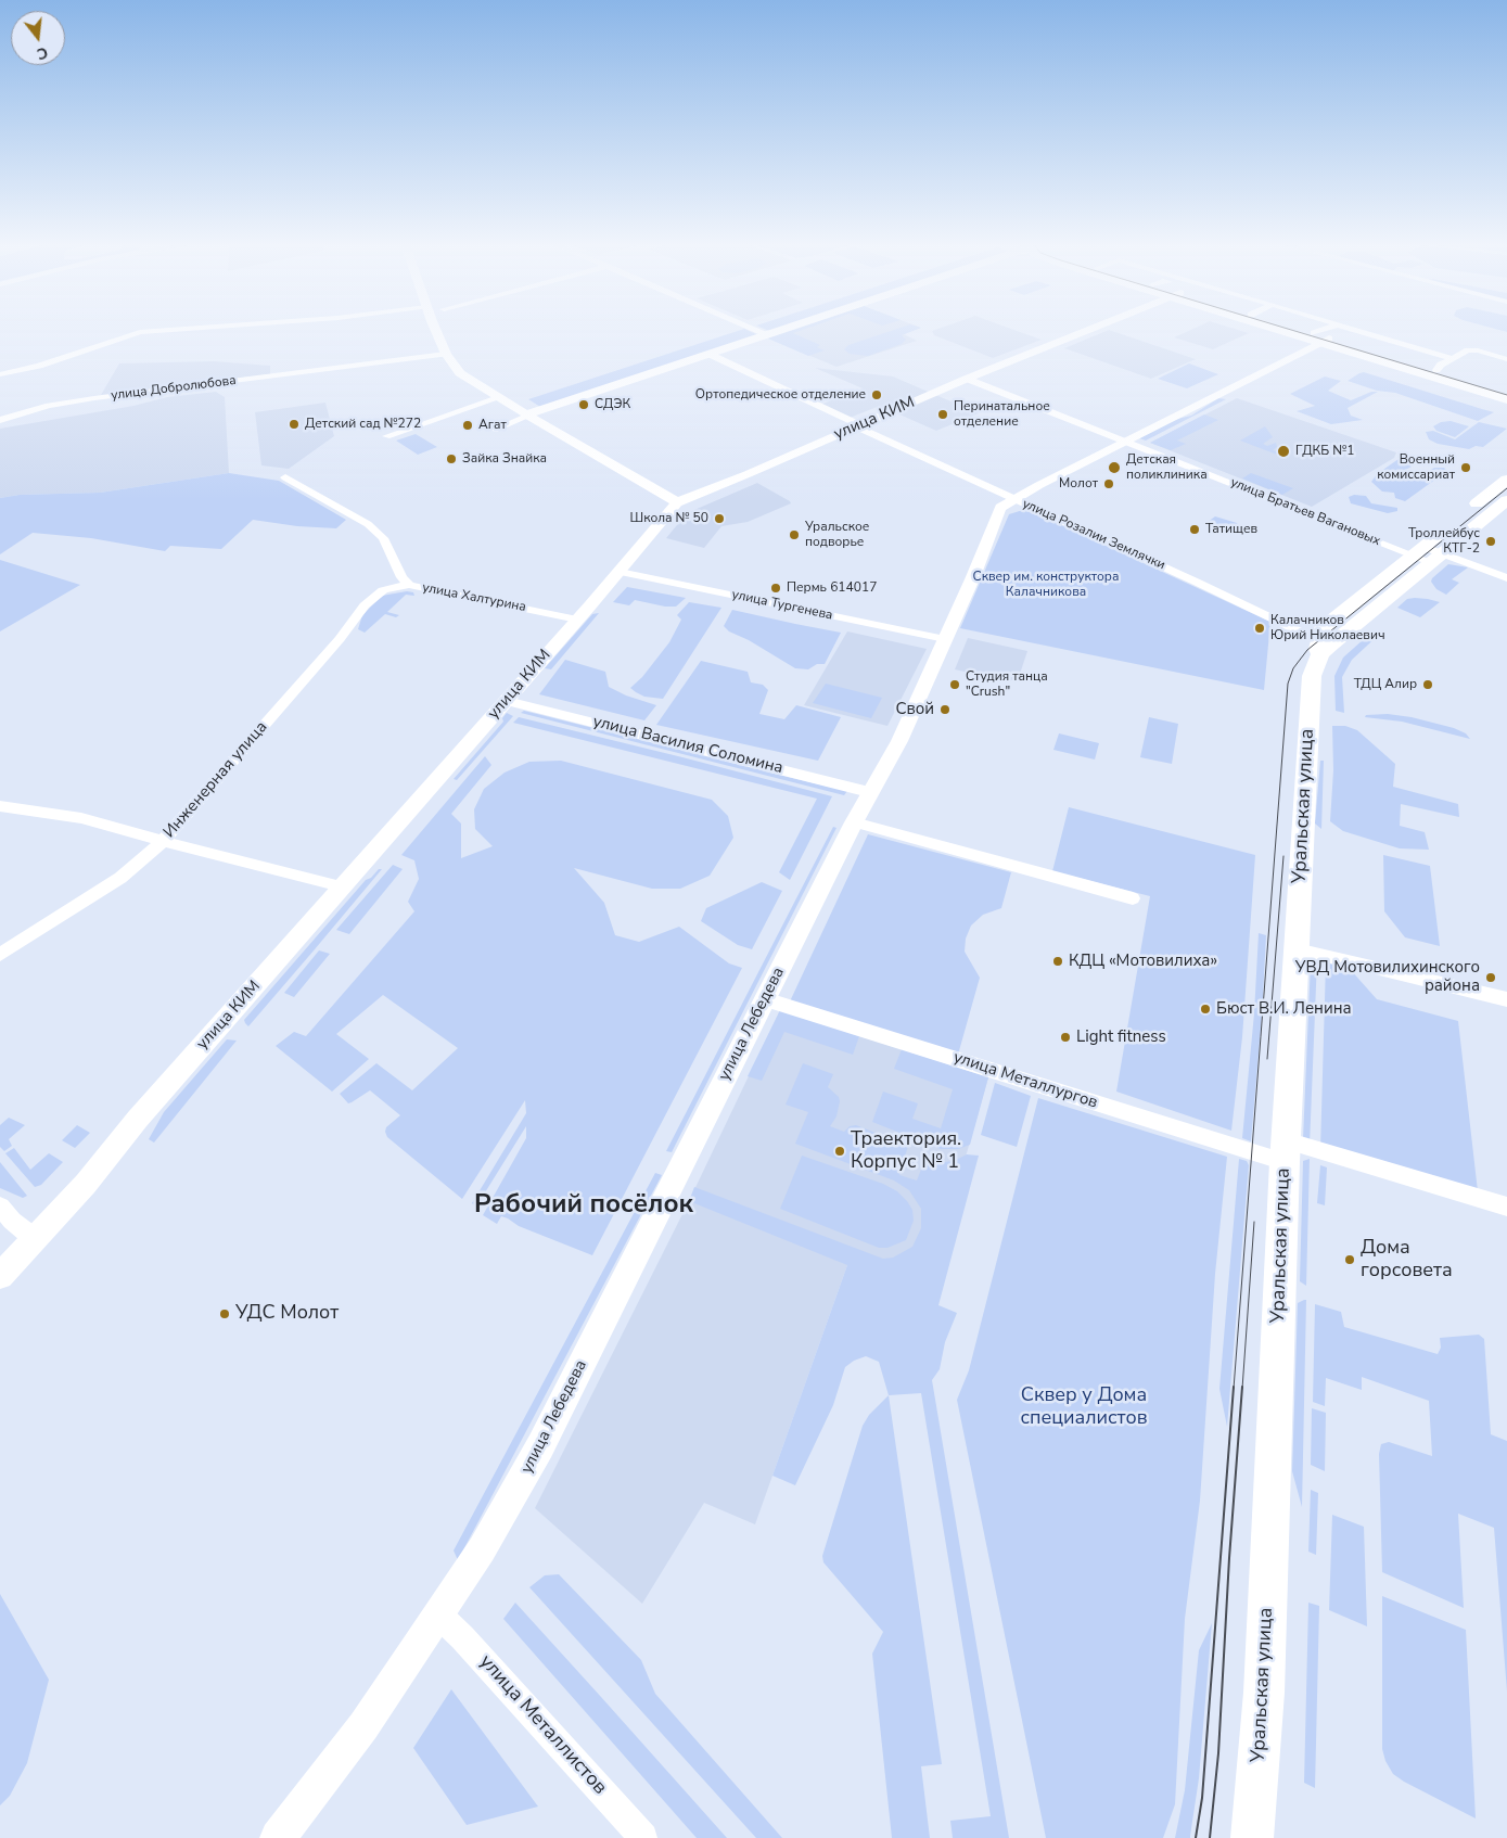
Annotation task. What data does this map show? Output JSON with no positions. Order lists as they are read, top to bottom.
{
  "streets": {
    "main road": ["Уральская улица"],
    "street": [
      "улица Добролюбова",
      "улица КИМ",
      "улица Братьев Вагановых",
      "улица Розалии Землячки",
      "улица Халтурина",
      "улица Тургенева",
      "улица Василия Соломина",
      "Инженерная улица",
      "улица Лебедева",
      "улица Металлургов",
      "улица Металлистов"
    ]
  },
  "crossings": [
    ["улица КИМ", "улица Братьев Вагановых"],
    ["улица КИМ", "улица Розалии Землячки"],
    ["улица КИМ", "улица Халтурина"],
    ["улица КИМ", "улица Тургенева"],
    ["улица КИМ", "улица Василия Соломина"],
    ["улица Братьев Вагановых", "Уральская улица"],
    ["улица Братьев Вагановых", "улица Лебедева"],
    ["улица Розалии Землячки", "Уральская улица"],
    ["улица Розалии Землячки", "улица Лебедева"],
    ["улица Халтурина", "Инженерная улица"],
    ["улица Тургенева", "улица Лебедева"],
    ["улица Василия Соломина", "улица Лебедева"],
    ["Уральская улица", "улица Металлургов"],
    ["улица Лебедева", "улица Металлургов"],
    ["улица Лебедева", "улица Металлистов"]
  ],
  "districts": ["Рабочий посёлок"],
  "parks": ["Сквер им. конструктора Калачникова", "Сквер у Дома специалистов"],
  "places": [
    "Ортопедическое отделение",
    "СДЭК",
    "Перинатальное отделение",
    "Детский сад №272",
    "Агат",
    "ГДКБ №1",
    "Зайка Знайка",
    "Детская поликлиника",
    "Военный комиссариат",
    "Молот",
    "Школа № 50",
    "Татищев",
    "Уральское подворье",
    "Троллейбус КТГ-2",
    "Пермь 614017",
    "Калачников Юрий Николаевич",
    "Студия танца \"Crush\"",
    "ТДЦ Алир",
    "Свой",
    "КДЦ «Мотовилиха»",
    "УВД Мотовилихинского района",
    "Бюст В.И. Ленина",
    "Light fitness",
    "Траектория. Корпус № 1",
    "Дома горсовета",
    "УДС Молот"
  ],
  "north": "bottom"
}
